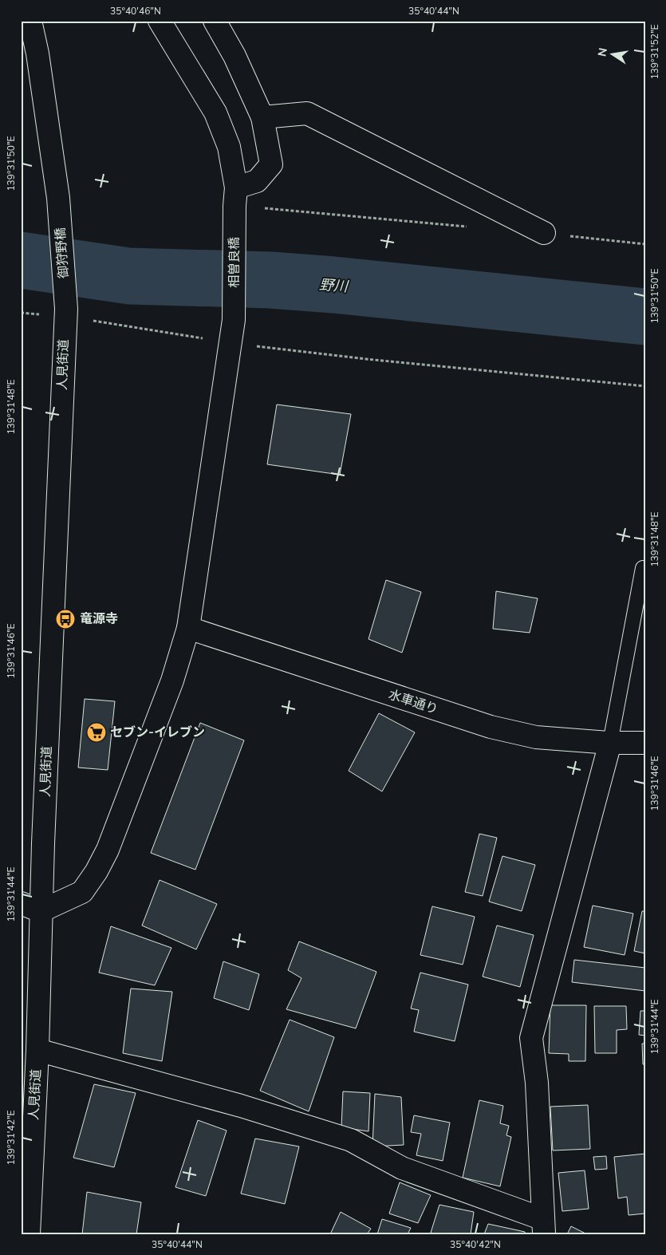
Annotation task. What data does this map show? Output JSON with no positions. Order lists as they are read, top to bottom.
{
  "streets": {
    "street": [
      "御狩野橋",
      "相曽良橋",
      "人見街道",
      "水車通り"
    ]
  },
  "crossings": [
    ["御狩野橋", "人見街道"],
    ["相曽良橋", "人見街道"],
    ["相曽良橋", "水車通り"]
  ],
  "water": ["野川"],
  "places": {
    "bus stop": ["竜源寺"],
    "supermarket": ["セブン-イレブン"]
  },
  "north": "left",
  "coordinates": [
    "35°40'46\"N",
    "35°40'44\"N",
    "139°31'52\"E",
    "139°31'50\"E",
    "139°31'48\"E",
    "139°31'46\"E",
    "139°31'44\"E",
    "139°31'42\"E",
    "35°40'42\"N"
  ]
}
